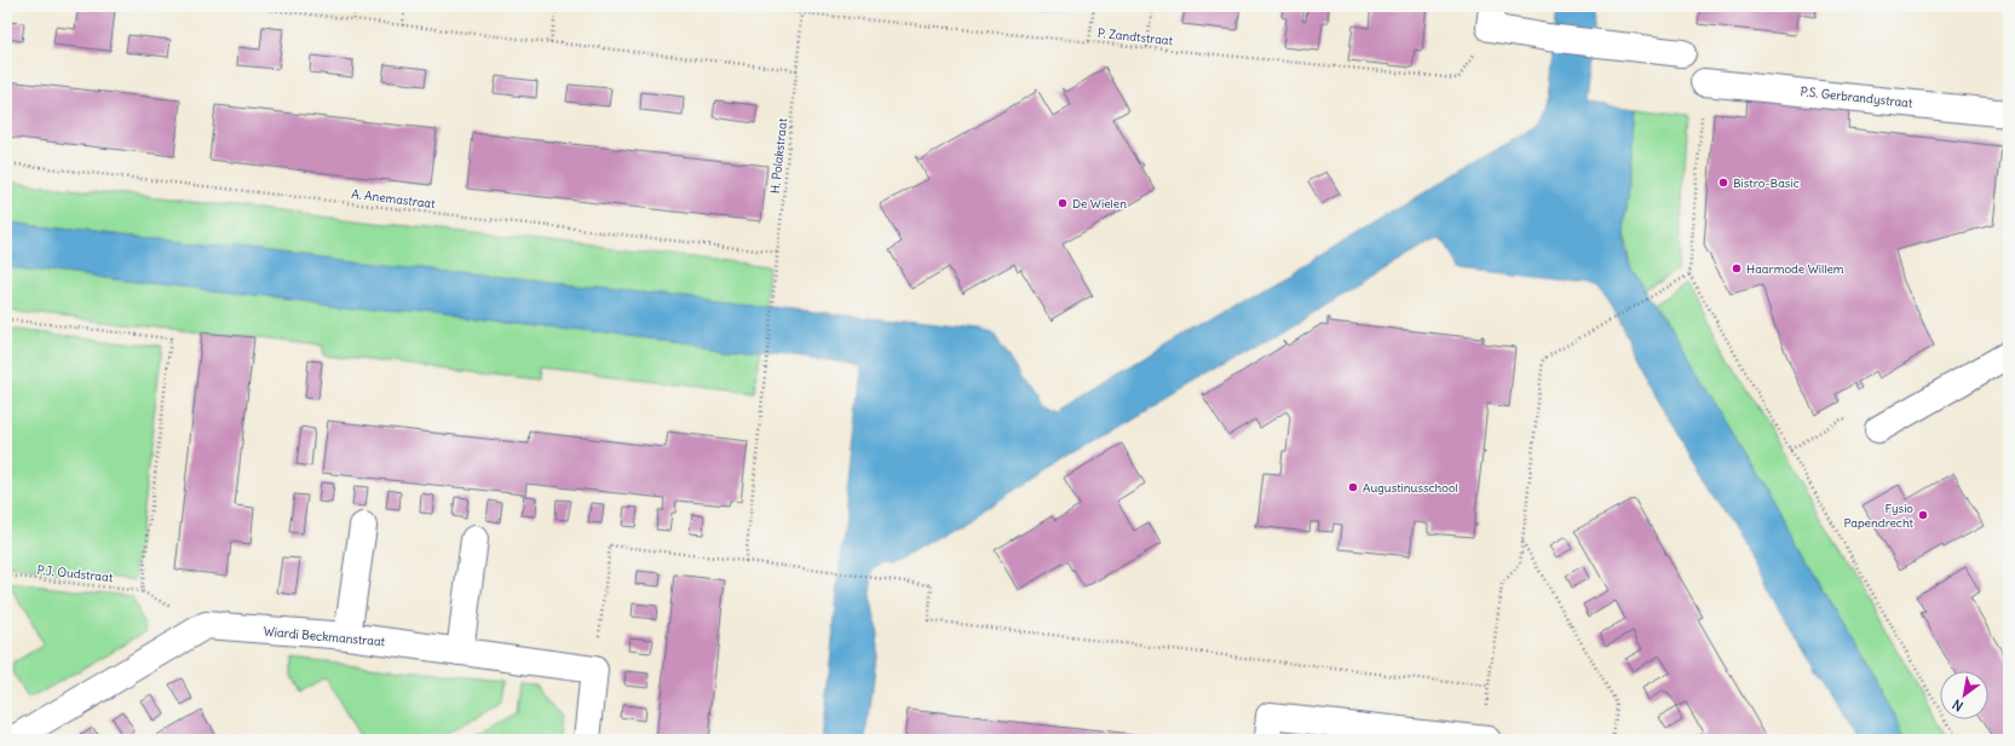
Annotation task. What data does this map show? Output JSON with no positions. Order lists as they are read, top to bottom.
{
  "streets": {
    "street": ["P.S. Gerbrandystraat", "Wiardi Beckmanstraat"],
    "path": [
      "P. Zandtstraat",
      "H. Polakstraat",
      "A. Anemastraat",
      "P.J. Oudstraat"
    ]
  },
  "crossings": [
    ["P. Zandtstraat", "H. Polakstraat"],
    ["H. Polakstraat", "A. Anemastraat"]
  ],
  "places": [
    "Bistro-Basic",
    "De Wielen",
    "Haarmode Willem",
    "Augustinusschool",
    "Fysio Papendrecht"
  ],
  "north": "bottom left"
}
